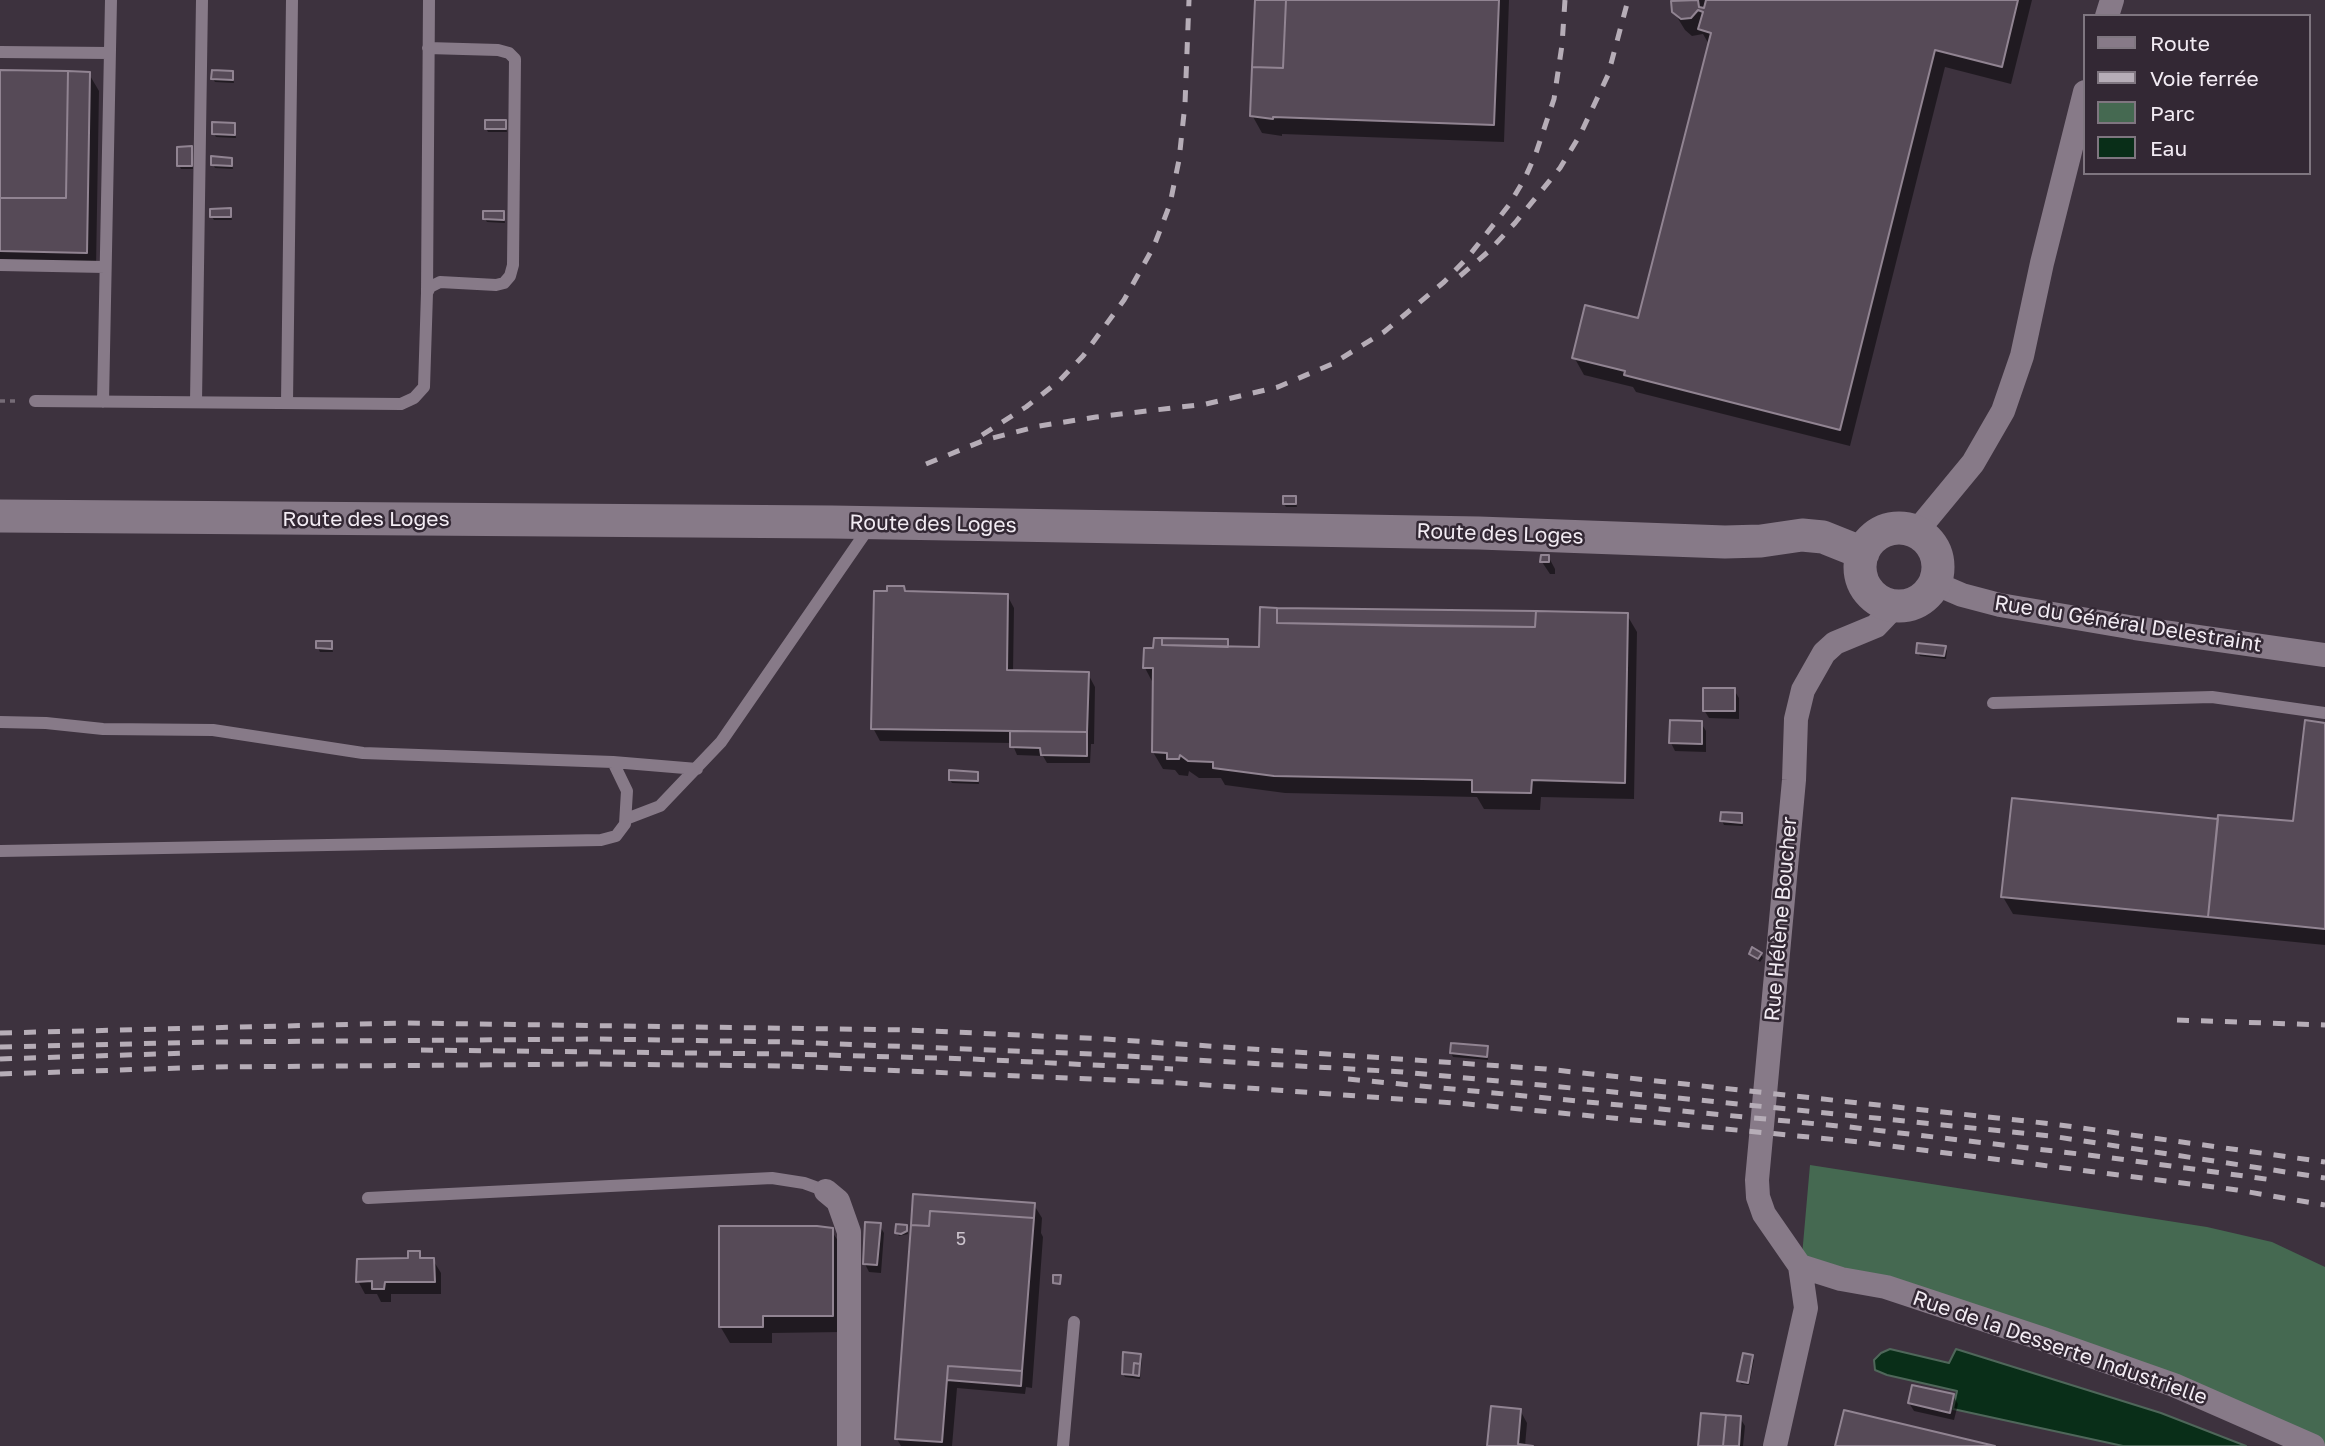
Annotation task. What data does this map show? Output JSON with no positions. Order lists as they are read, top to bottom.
{
  "streets": {
    "street": [
      "Route des Loges",
      "Rue du Général Delestraint",
      "Rue Hélène Boucher",
      "Rue de la Desserte Industrielle"
    ]
  },
  "crossings": [
    ["Route des Loges", "Rue du Général Delestraint"],
    ["Route des Loges", "Rue Hélène Boucher"],
    ["Rue du Général Delestraint", "Rue Hélène Boucher"],
    ["Rue Hélène Boucher", "Rue de la Desserte Industrielle"]
  ],
  "house_numbers": ["5"],
  "legend": [
    "Route",
    "Voie ferrée",
    "Parc",
    "Eau"
  ]
}
